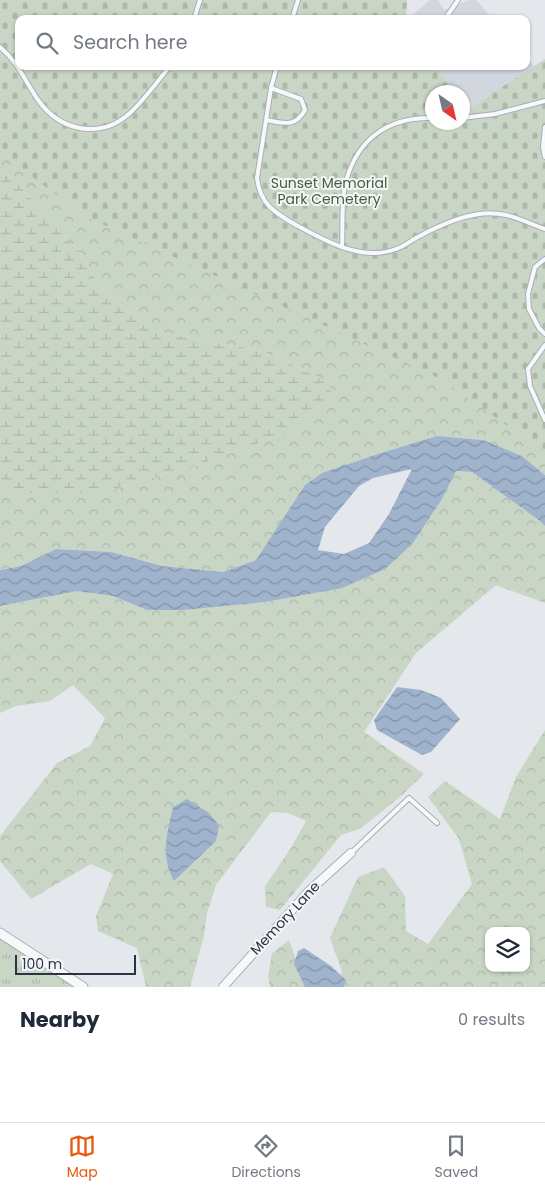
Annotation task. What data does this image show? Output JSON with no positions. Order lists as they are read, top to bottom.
{
  "streets": {
    "street": ["Memory Lane"]
  },
  "parks": ["Sunset Memorial Park Cemetery"],
  "scale_bar": "100 m",
  "north": "bottom right",
  "page": {
    "search": "Search here",
    "scale": "100 m",
    "heading": ["Nearby", "0 results"],
    "nav": ["Map", "Directions", "Saved"]
  }
}
